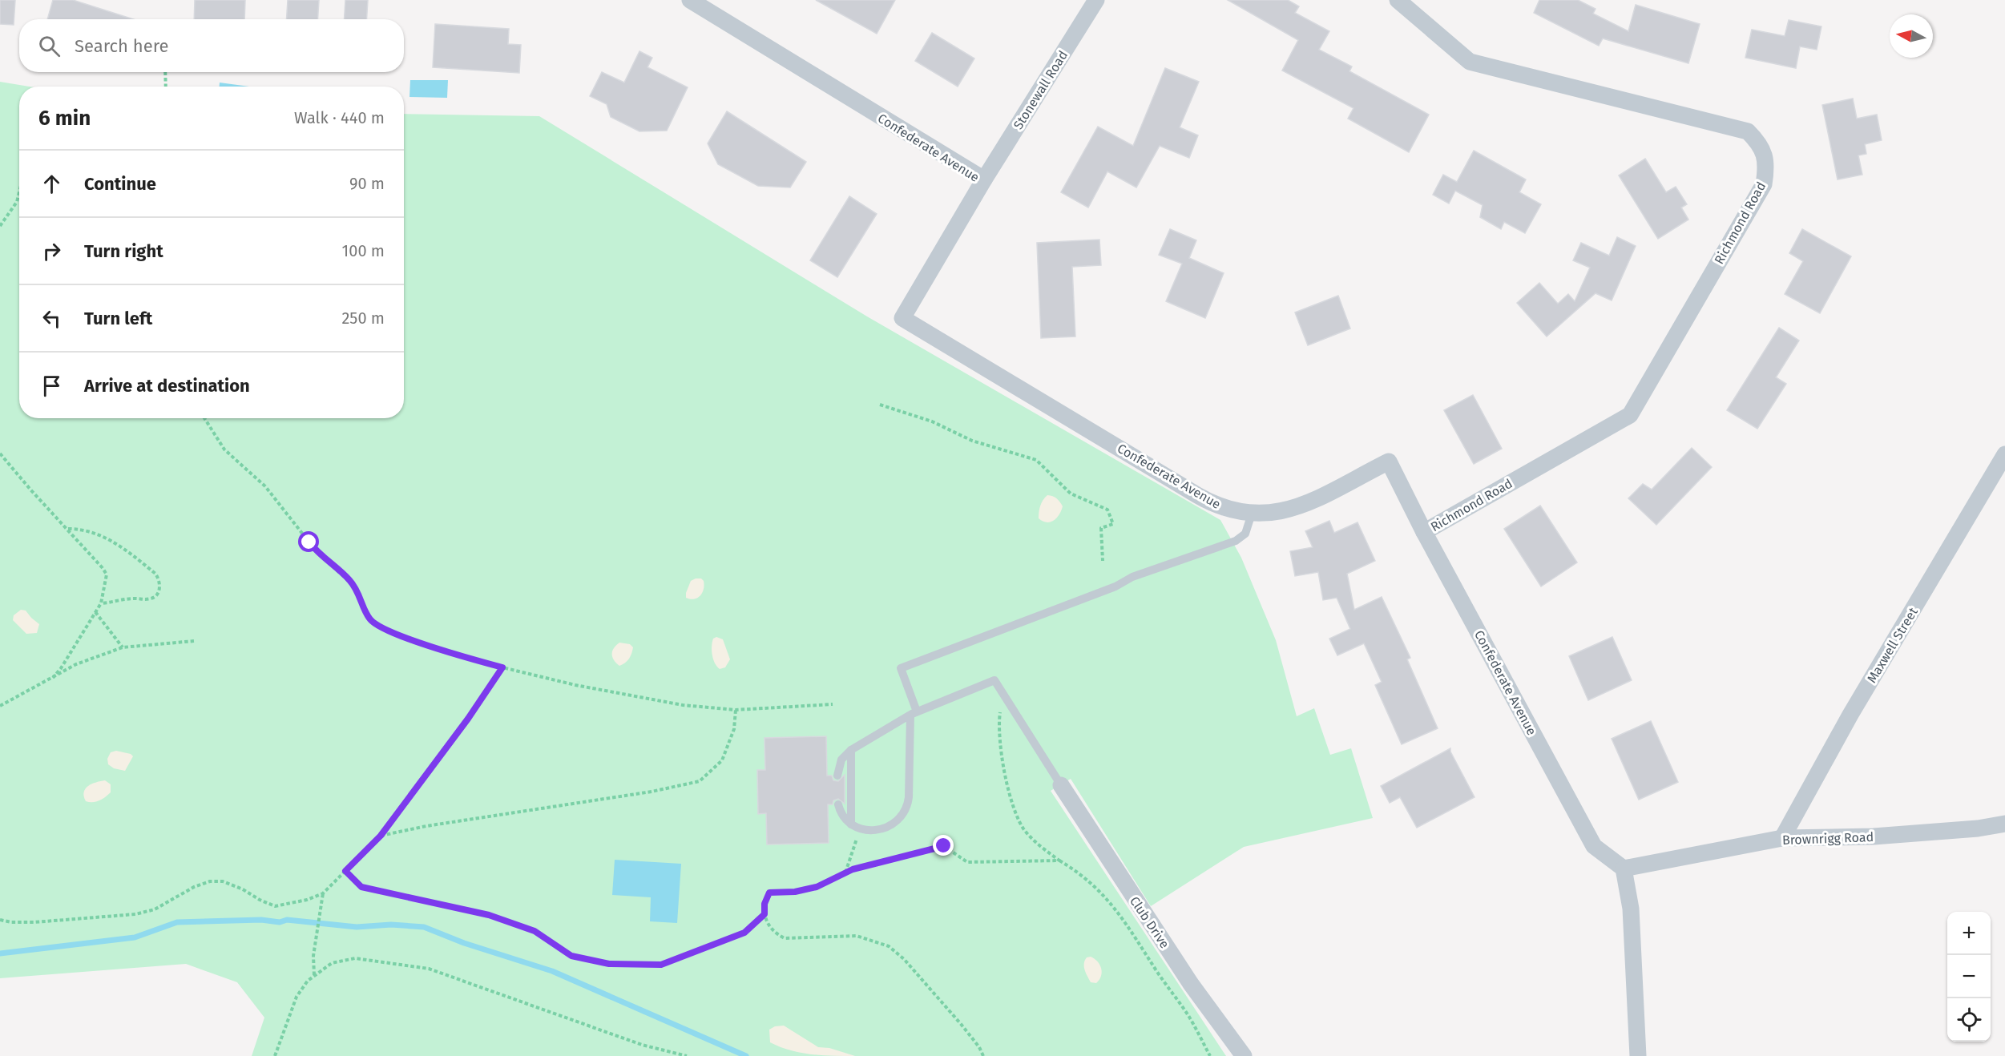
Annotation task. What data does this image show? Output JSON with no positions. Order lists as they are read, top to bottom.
{
  "streets": {
    "street": [
      "Stonewall Road",
      "Confederate Avenue",
      "Richmond Road",
      "Maxwell Street",
      "Brownrigg Road",
      "Club Drive"
    ]
  },
  "crossings": [
    ["Stonewall Road", "Confederate Avenue"],
    ["Confederate Avenue", "Richmond Road"],
    ["Confederate Avenue", "Brownrigg Road"],
    ["Maxwell Street", "Brownrigg Road"]
  ],
  "north": "left",
  "page": {
    "search": "Search here",
    "heading": ["6 min", "Walk · 440 m"],
    "list": [
      ["Continue", "90 m"],
      ["Turn right", "100 m"],
      ["Turn left", "250 m"],
      "Arrive at destination"
    ],
    "map_buttons": ["+", "−"]
  }
}
